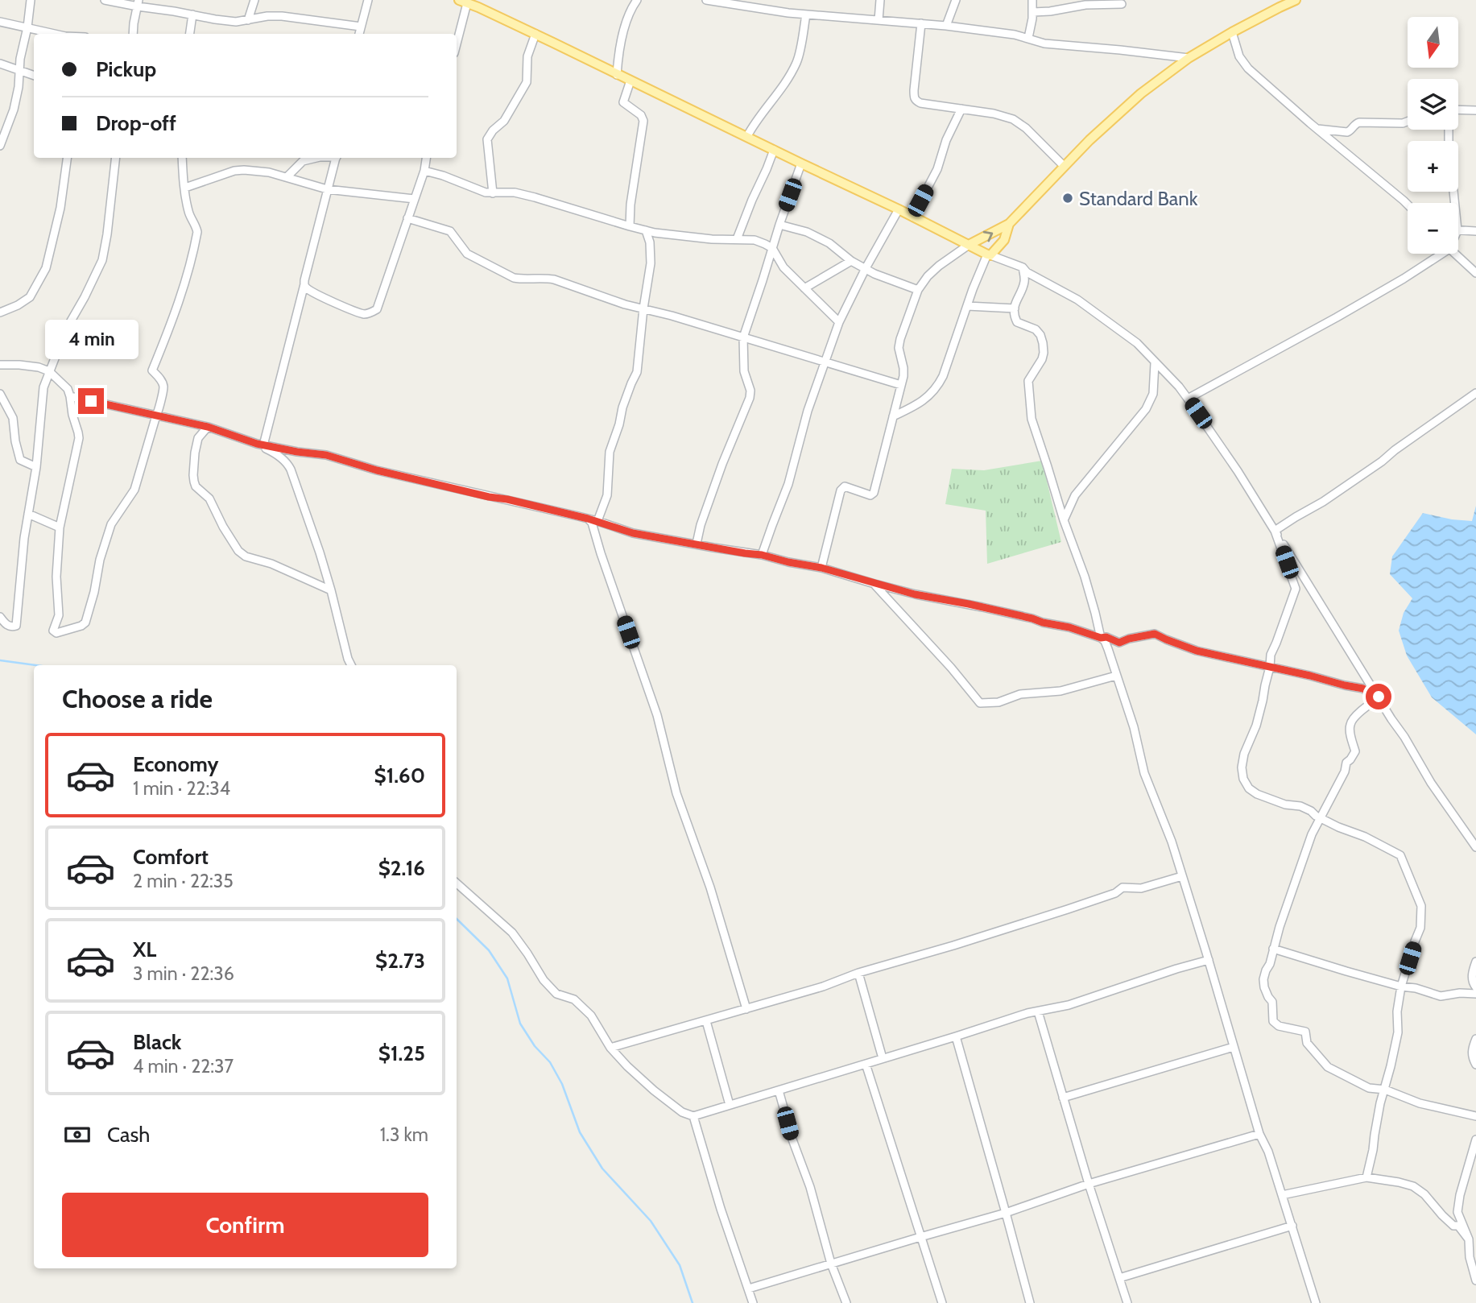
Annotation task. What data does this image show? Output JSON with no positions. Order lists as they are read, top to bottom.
{
  "places": ["Standard Bank"],
  "north": "bottom",
  "page": {
    "map_buttons": ["+", "−"],
    "banner": ["Pickup", "Drop-off"],
    "bubble": "4 min",
    "heading": "Choose a ride",
    "list": [
      {
        "name": "Economy",
        "note": "1 min · 22:34",
        "value": "$1.60"
      },
      {
        "name": "Comfort",
        "note": "2 min · 22:35",
        "value": "$2.16"
      },
      {
        "name": "XL",
        "note": "3 min · 22:36",
        "value": "$2.73"
      },
      {
        "name": "Black",
        "note": "4 min · 22:37",
        "value": "$1.25"
      }
    ],
    "pay": ["Cash", "1.3 km"],
    "buttons": "Confirm"
  }
}
